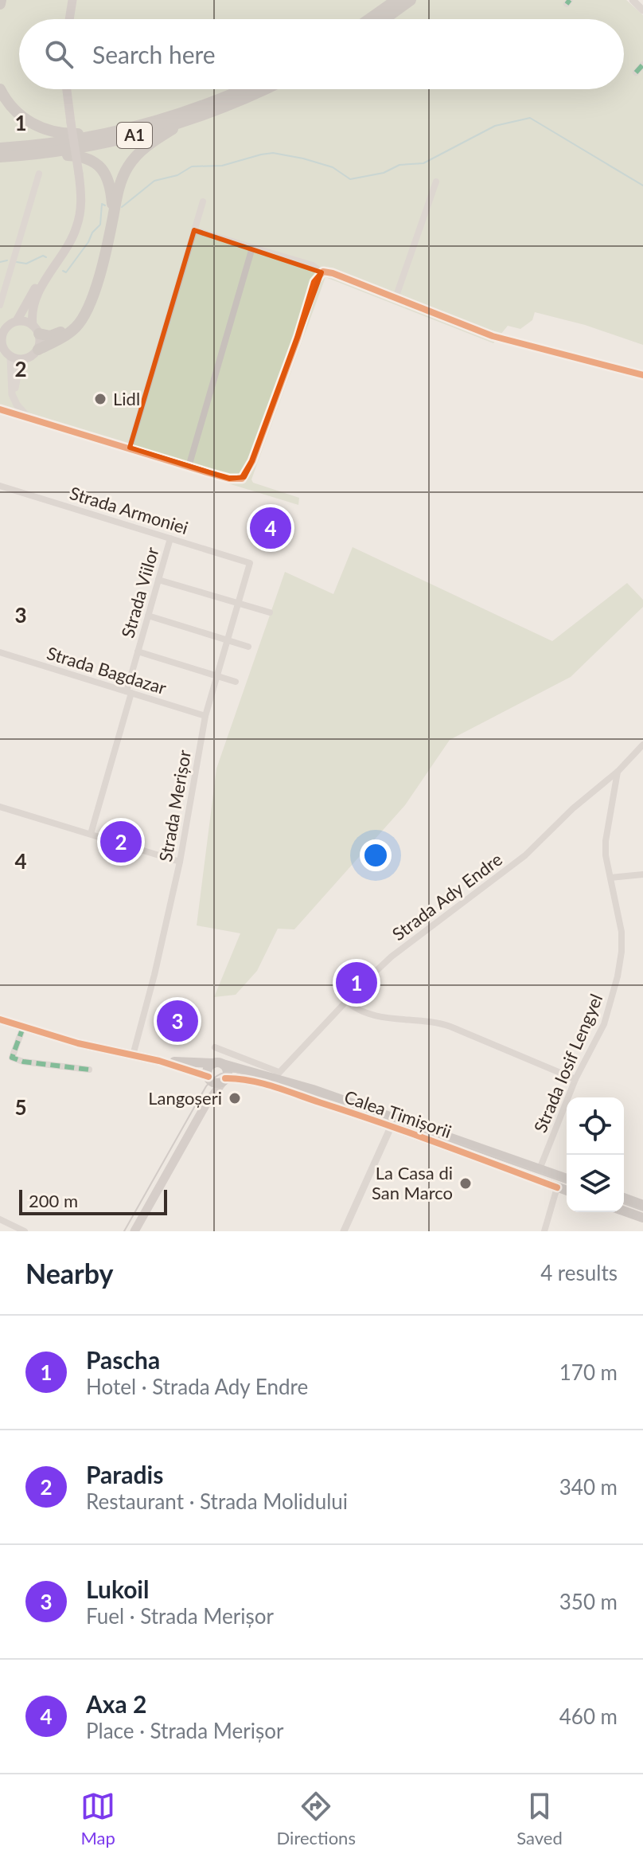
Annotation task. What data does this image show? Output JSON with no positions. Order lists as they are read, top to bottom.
{
  "streets": {
    "highway": ["A1"],
    "main road": ["Calea Timișorii"],
    "street": [
      "Strada Armoniei",
      "Strada Viilor",
      "Strada Bagdazar",
      "Strada Merișor",
      "Strada Ady Endre",
      "Strada Iosif Lengyel"
    ]
  },
  "crossings": [
    ["Strada Armoniei", "Strada Viilor"],
    ["Strada Armoniei", "Strada Merișor"],
    ["Strada Viilor", "Strada Bagdazar"],
    ["Strada Bagdazar", "Strada Merișor"],
    ["Strada Merișor", "Calea Timișorii"],
    ["Strada Ady Endre", "Strada Iosif Lengyel"],
    ["Strada Ady Endre", "Calea Timișorii"],
    ["Strada Iosif Lengyel", "Calea Timișorii"]
  ],
  "places": ["Lidl", "Langoșeri", "La Casa di San Marco"],
  "scale_bar": "200 m",
  "page": {
    "search": "Search here",
    "pins": [
      "4",
      "2",
      "1",
      "3"
    ],
    "scale": "200 m",
    "heading": ["Nearby", "4 results"],
    "list": [
      {
        "mark": "1",
        "name": "Pascha",
        "note": "Hotel · Strada Ady Endre",
        "value": "170 m"
      },
      {
        "mark": "2",
        "name": "Paradis",
        "note": "Restaurant · Strada Molidului",
        "value": "340 m"
      },
      {
        "mark": "3",
        "name": "Lukoil",
        "note": "Fuel · Strada Merișor",
        "value": "350 m"
      },
      {
        "mark": "4",
        "name": "Axa 2",
        "note": "Place · Strada Merișor",
        "value": "460 m"
      }
    ],
    "nav": ["Map", "Directions", "Saved"]
  },
  "grid": {
    "rows": [
      "1",
      "2",
      "3",
      "4",
      "5"
    ]
  }
}
